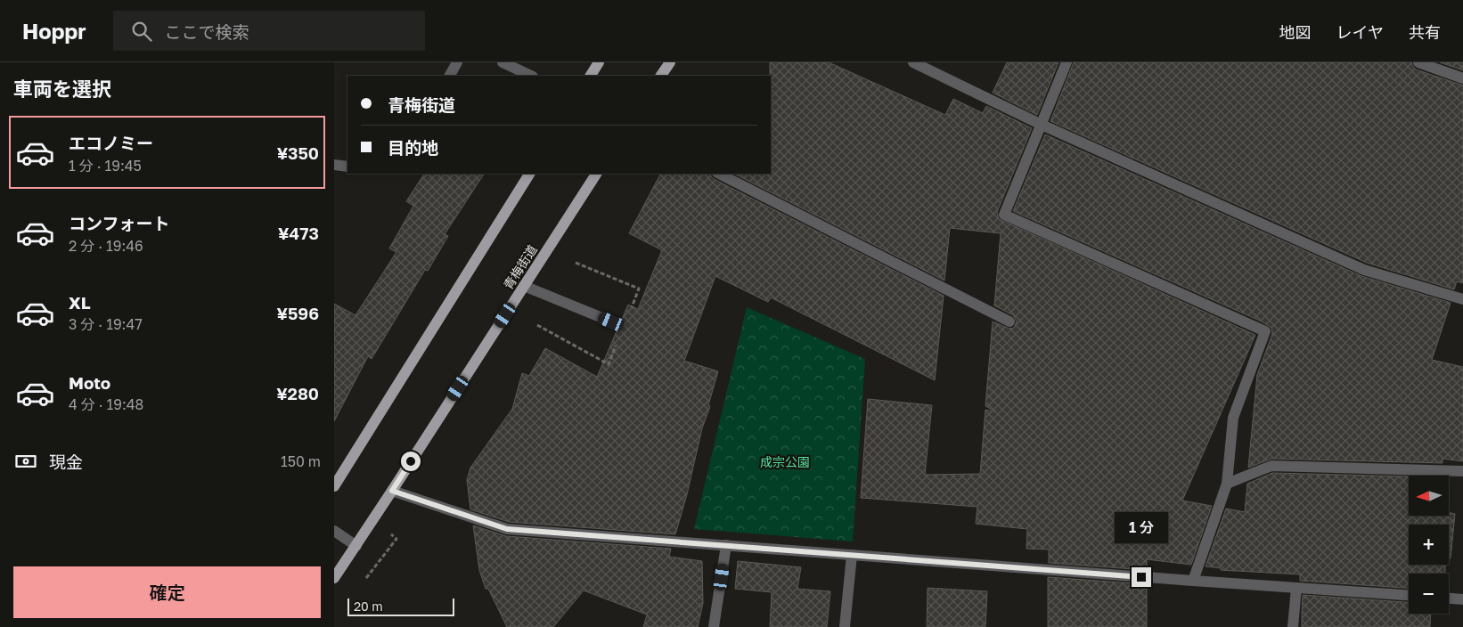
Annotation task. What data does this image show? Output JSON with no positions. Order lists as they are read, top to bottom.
{
  "streets": {
    "main road": ["青梅街道"]
  },
  "parks": ["成宗公園"],
  "scale_bar": "20 m",
  "north": "left",
  "page": {
    "header": "Hoppr",
    "search": "ここで検索",
    "nav": ["地図", "レイヤ", "共有"],
    "heading": "車両を選択",
    "banner": ["青梅街道", "目的地"],
    "list": [
      {
        "name": "エコノミー",
        "note": "1 分 · 19:45",
        "value": "¥350"
      },
      {
        "name": "コンフォート",
        "note": "2 分 · 19:46",
        "value": "¥473"
      },
      {
        "name": "XL",
        "note": "3 分 · 19:47",
        "value": "¥596"
      },
      {
        "name": "Moto",
        "note": "4 分 · 19:48",
        "value": "¥280"
      }
    ],
    "pay": ["現金", "150 m"],
    "map_buttons": ["+", "−"],
    "bubble": "1 分",
    "buttons": "確定",
    "scale": "20 m"
  }
}
